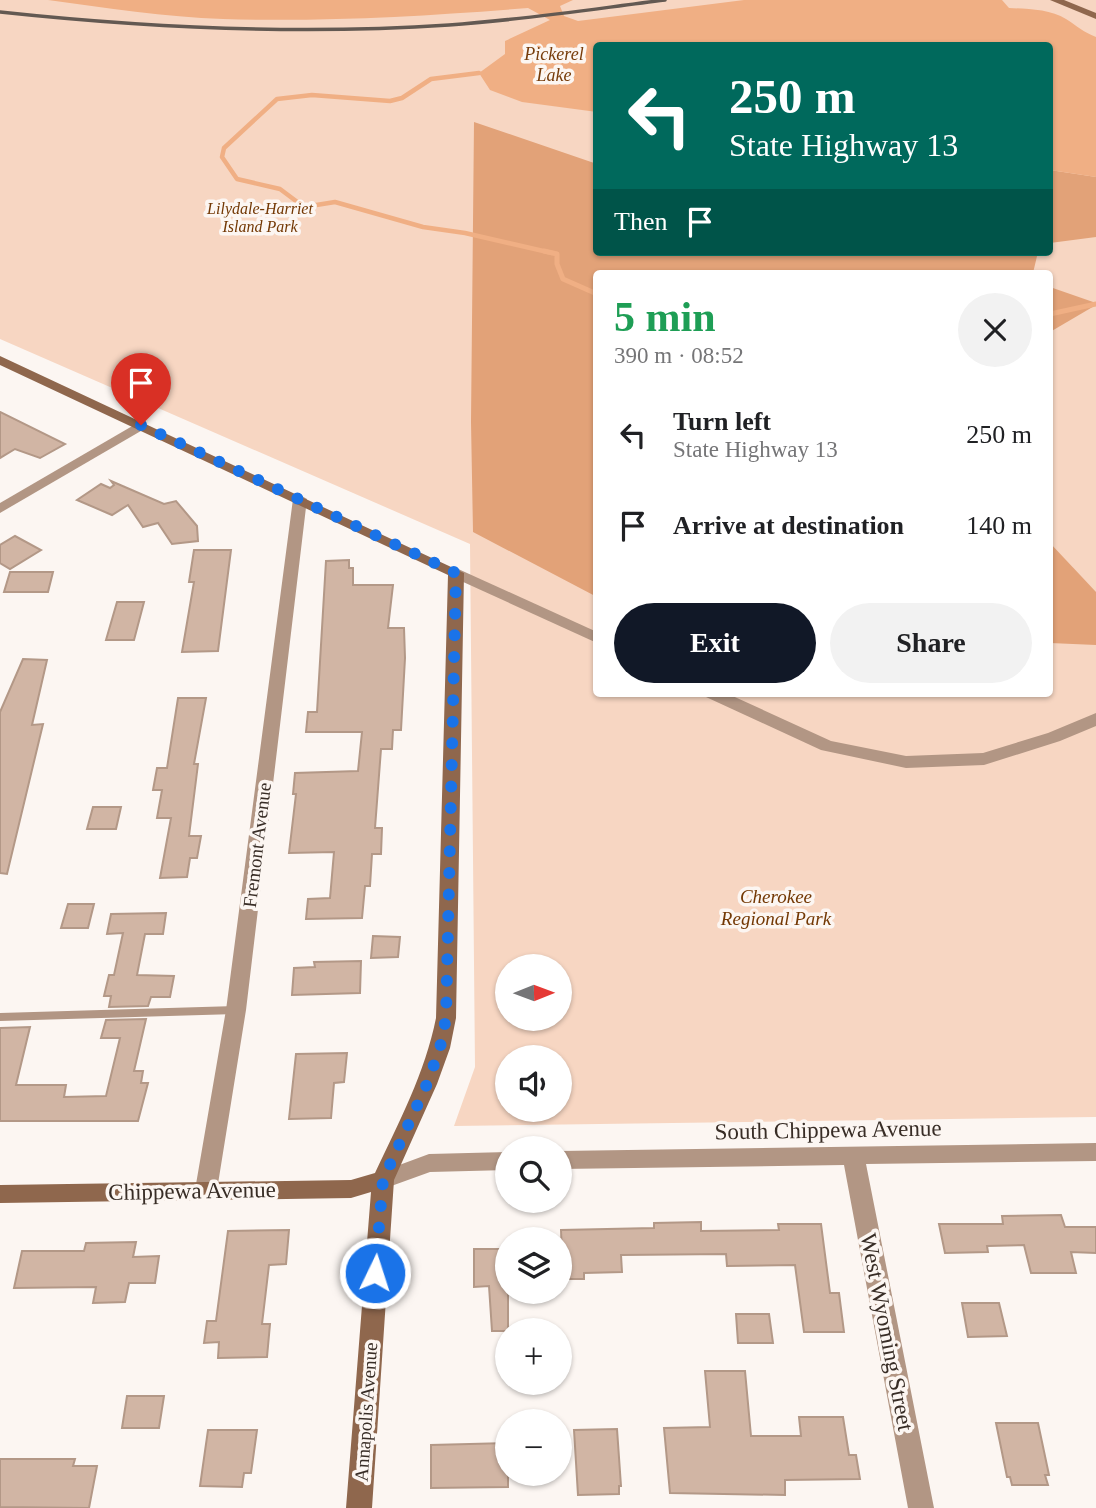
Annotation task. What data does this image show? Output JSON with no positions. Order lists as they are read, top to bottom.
{
  "streets": {
    "street": [
      "Fremont Avenue",
      "South Chippewa Avenue",
      "Chippewa Avenue",
      "West Wyoming Street",
      "Annapolis Avenue"
    ]
  },
  "crossings": [
    ["Fremont Avenue", "Chippewa Avenue"],
    ["South Chippewa Avenue", "West Wyoming Street"],
    ["Chippewa Avenue", "Annapolis Avenue"]
  ],
  "water": ["Pickerel Lake"],
  "parks": ["Lilydale-Harriet Island Park", "Cherokee Regional Park"],
  "north": "right",
  "page": {
    "turn": ["250 m", "State Highway 13"],
    "then": "Then",
    "heading": ["5 min", "390 m · 08:52"],
    "list": [
      {
        "name": "Turn left",
        "note": "State Highway 13",
        "value": "250 m"
      },
      {
        "name": "Arrive at destination",
        "value": "140 m"
      }
    ],
    "buttons": ["Exit", "Share"],
    "map_buttons": ["+", "−"]
  }
}
